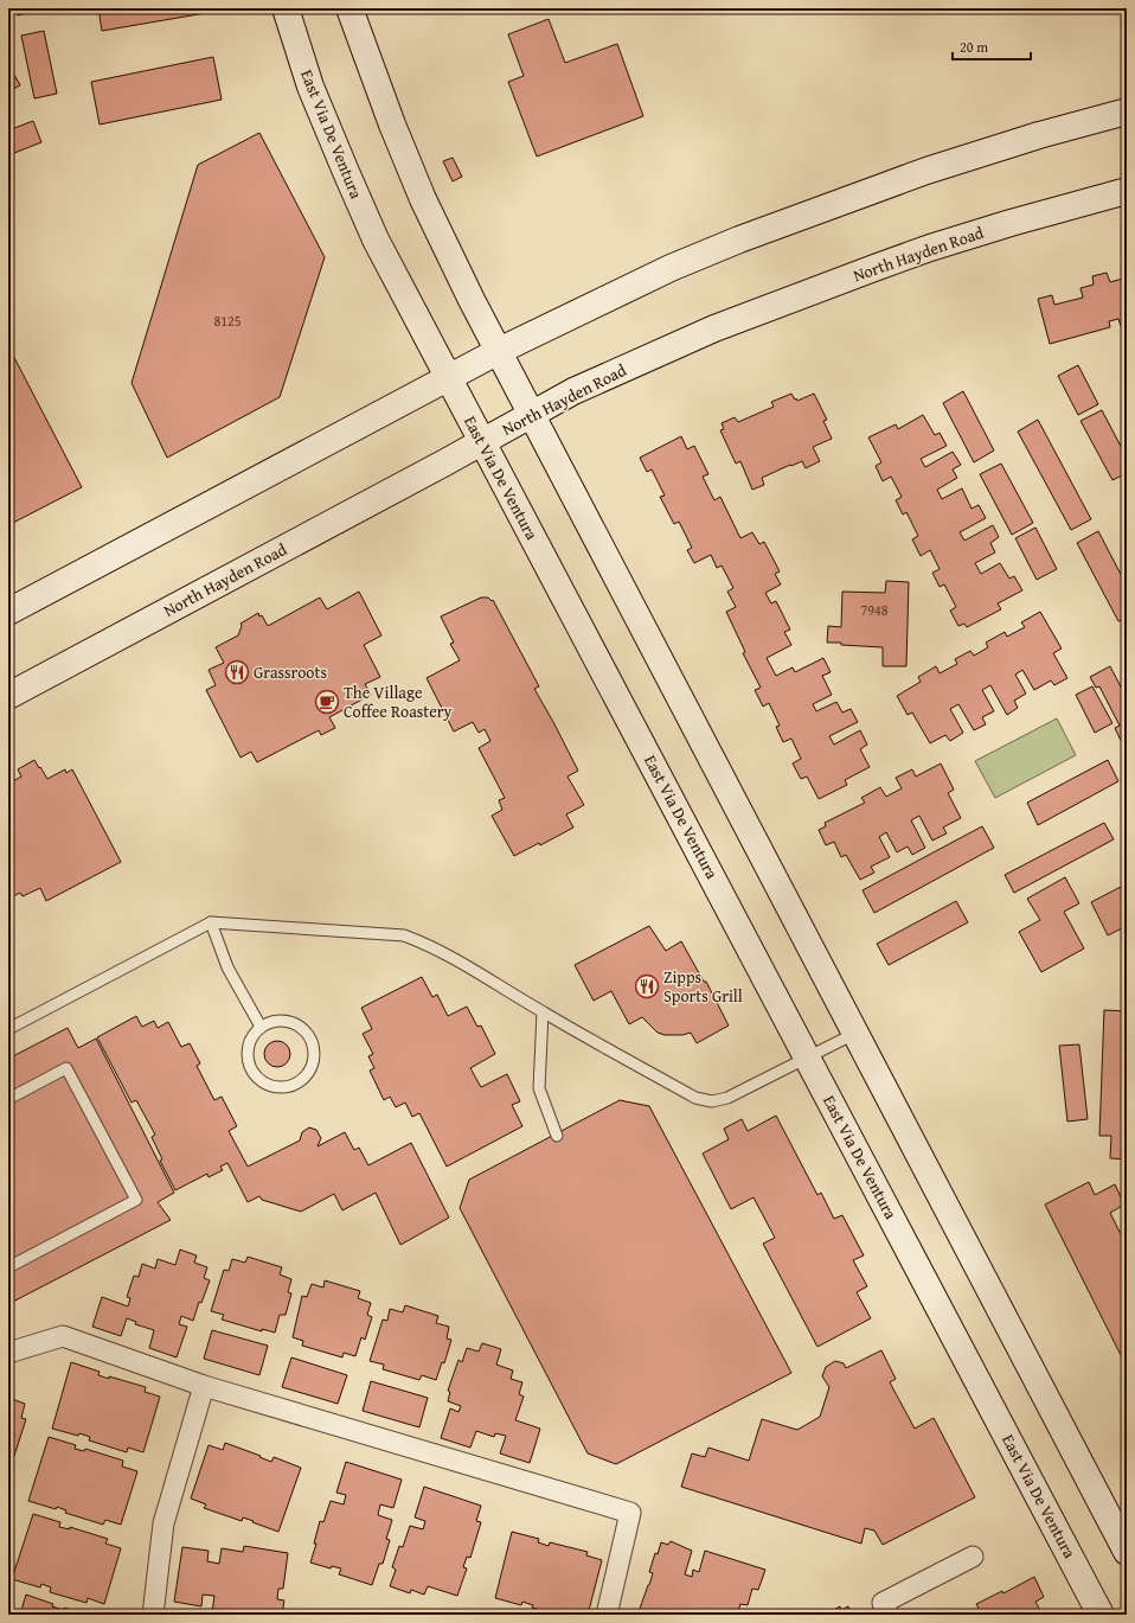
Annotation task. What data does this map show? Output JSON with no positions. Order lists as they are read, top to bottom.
{
  "streets": {
    "main road": ["East Via De Ventura", "North Hayden Road"]
  },
  "crossings": [
    ["East Via De Ventura", "North Hayden Road"]
  ],
  "places": {
    "restaurant": ["Grassroots", "Zipps Sports Grill"],
    "cafe": ["The Village Coffee Roastery"]
  },
  "house_numbers": ["8125", "7948"],
  "scale_bar": "20 m"
}
